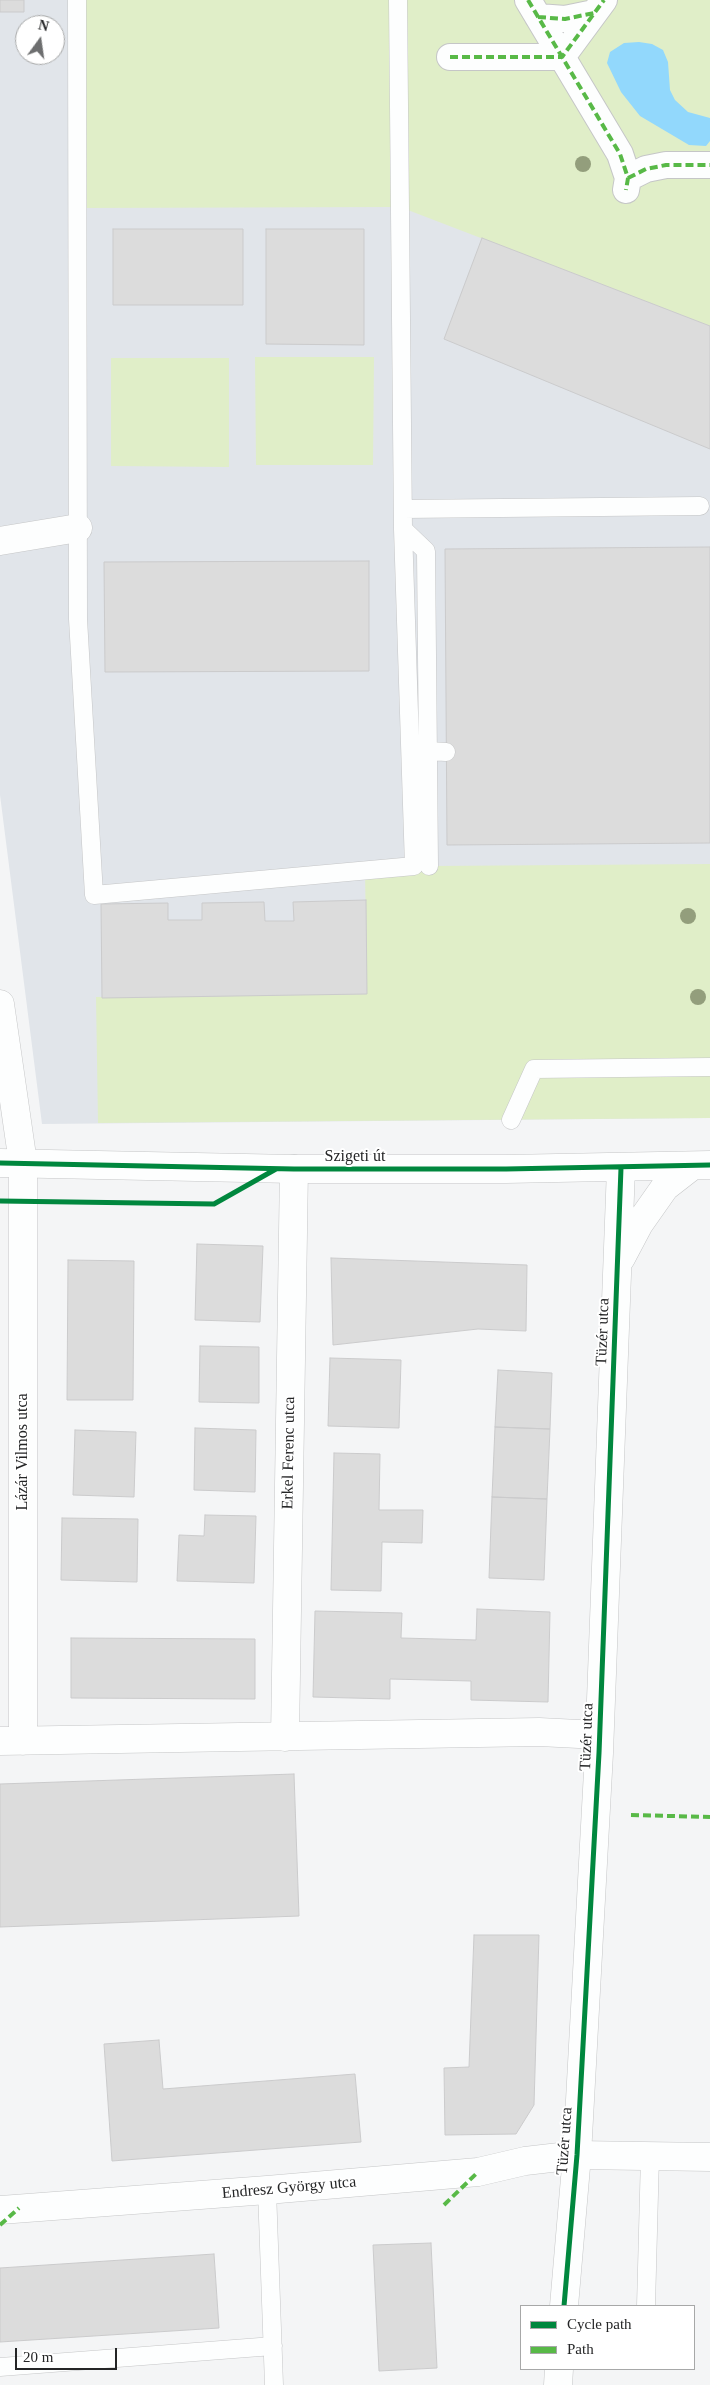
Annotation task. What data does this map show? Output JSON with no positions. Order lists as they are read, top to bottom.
{
  "streets": {
    "street": [
      "Szigeti út",
      "Tüzér utca",
      "Lázár Vilmos utca",
      "Erkel Ferenc utca",
      "Endresz György utca"
    ]
  },
  "crossings": [
    ["Szigeti út", "Tüzér utca"],
    ["Szigeti út", "Lázár Vilmos utca"],
    ["Szigeti út", "Erkel Ferenc utca"],
    ["Tüzér utca", "Endresz György utca"]
  ],
  "legend": ["Cycle path", "Path"],
  "scale_bar": "20 m",
  "north": "top"
}
